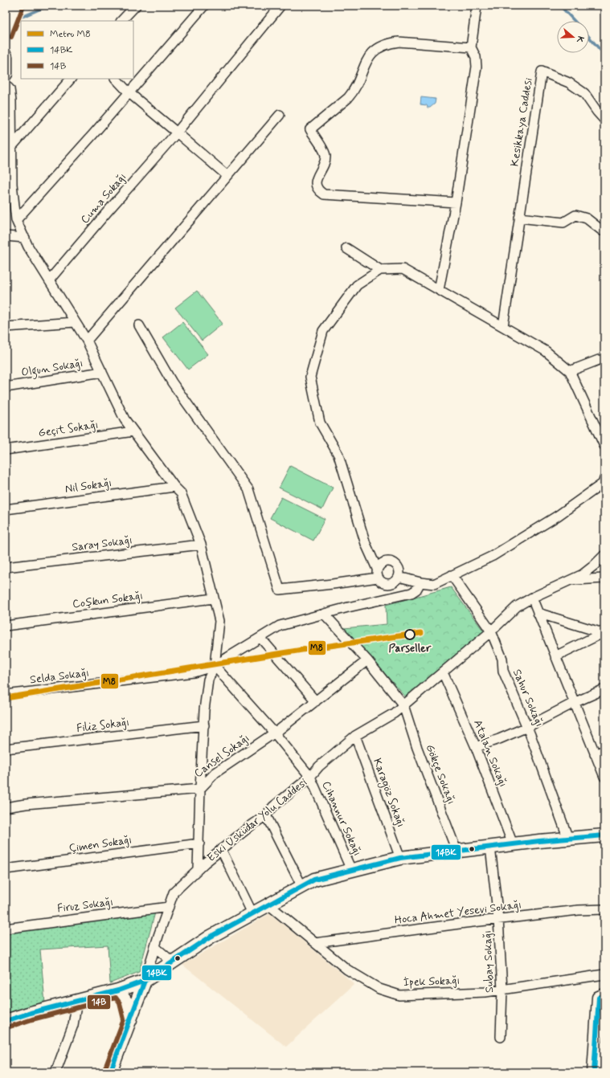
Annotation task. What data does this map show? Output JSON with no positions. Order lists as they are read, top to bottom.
{
  "streets": {
    "street": [
      "Kesikkaya Caddesi",
      "Cuma Sokağı",
      "Olgun Sokağı",
      "Geçit Sokağı",
      "Nil Sokağı",
      "Saray Sokağı",
      "Coşkun Sokağı",
      "Selda Sokağı",
      "Sahur Sokağı",
      "Filiz Sokağı",
      "Atalan Sokağı",
      "Cansel Sokağı",
      "Gökçe Sokağı",
      "Karagöz Sokağı",
      "Cihannur Sokağı",
      "Eski Üsküdar Yolu Caddesi",
      "Çimen Sokağı",
      "Firuz Sokağı",
      "Hoca Ahmet Yesevi Sokağı",
      "Subay Sokağı",
      "İpek Sokağı"
    ]
  },
  "crossings": [
    ["Sahur Sokağı", "Eski Üsküdar Yolu Caddesi"],
    ["Atalan Sokağı", "Eski Üsküdar Yolu Caddesi"],
    ["Cansel Sokağı", "Cihannur Sokağı"],
    ["Gökçe Sokağı", "Eski Üsküdar Yolu Caddesi"],
    ["Karagöz Sokağı", "Eski Üsküdar Yolu Caddesi"],
    ["Cihannur Sokağı", "Eski Üsküdar Yolu Caddesi"],
    ["Eski Üsküdar Yolu Caddesi", "Firuz Sokağı"],
    ["Hoca Ahmet Yesevi Sokağı", "Subay Sokağı"],
    ["Hoca Ahmet Yesevi Sokağı", "İpek Sokağı"],
    ["Subay Sokağı", "İpek Sokağı"]
  ],
  "places": ["Parseller"],
  "lines": ["transit line 14B", "metro line M8", "transit line 14BK"],
  "legend": ["Metro M8", "14BK", "14B"],
  "north": "right"
}
